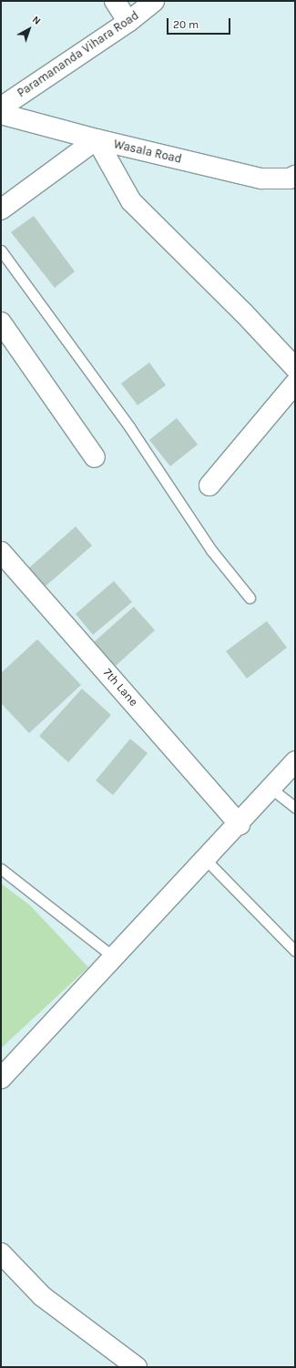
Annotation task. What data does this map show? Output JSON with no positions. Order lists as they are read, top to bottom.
{
  "streets": {
    "street": ["Paramananda Vihara Road", "Wasala Road", "7th Lane"]
  },
  "scale_bar": "20 m",
  "north": "top right"
}
